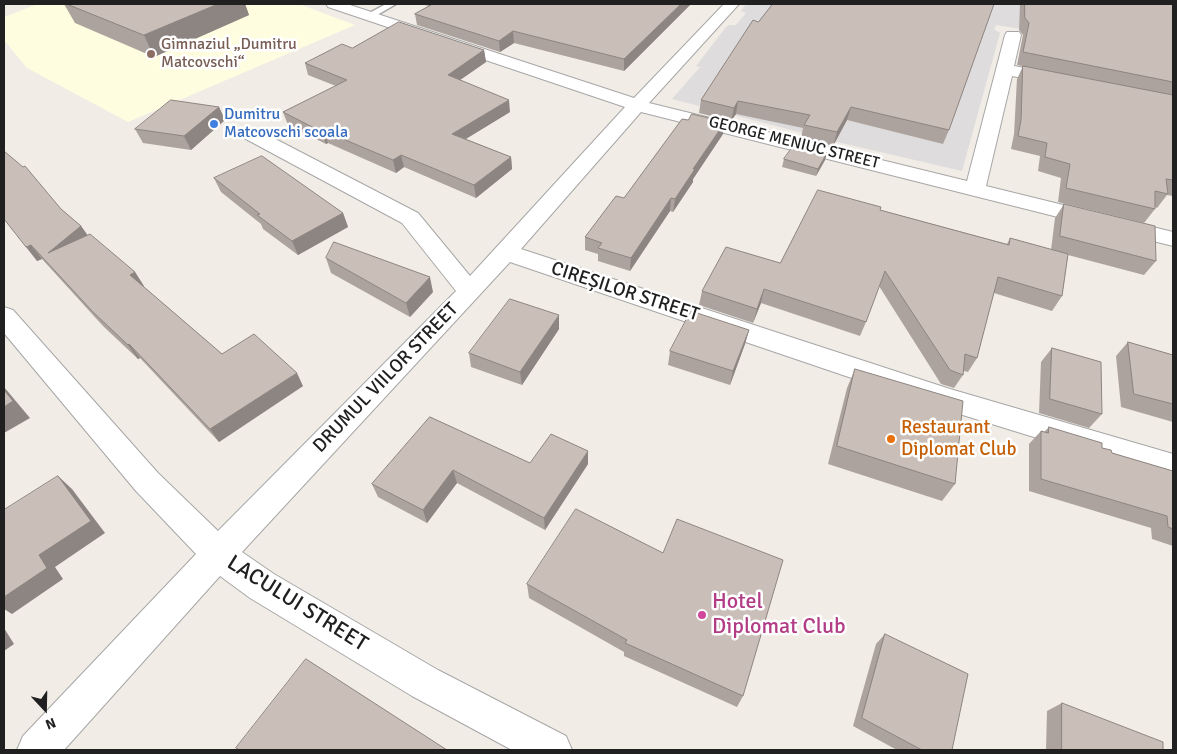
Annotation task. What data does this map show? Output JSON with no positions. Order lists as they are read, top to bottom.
{
  "streets": {
    "street": [
      "GEORGE MENIUC STREET",
      "CIREȘILOR STREET",
      "DRUMUL VIILOR STREET",
      "LACULUI STREET"
    ]
  },
  "crossings": [
    ["GEORGE MENIUC STREET", "DRUMUL VIILOR STREET"],
    ["CIREȘILOR STREET", "DRUMUL VIILOR STREET"],
    ["DRUMUL VIILOR STREET", "LACULUI STREET"]
  ],
  "places": [
    "Gimnaziul „Dumitru Matcovschi“",
    "Dumitru Matcovschi scoala",
    "Restaurant Diplomat Club",
    "Hotel Diplomat Club"
  ],
  "north": "bottom"
}
